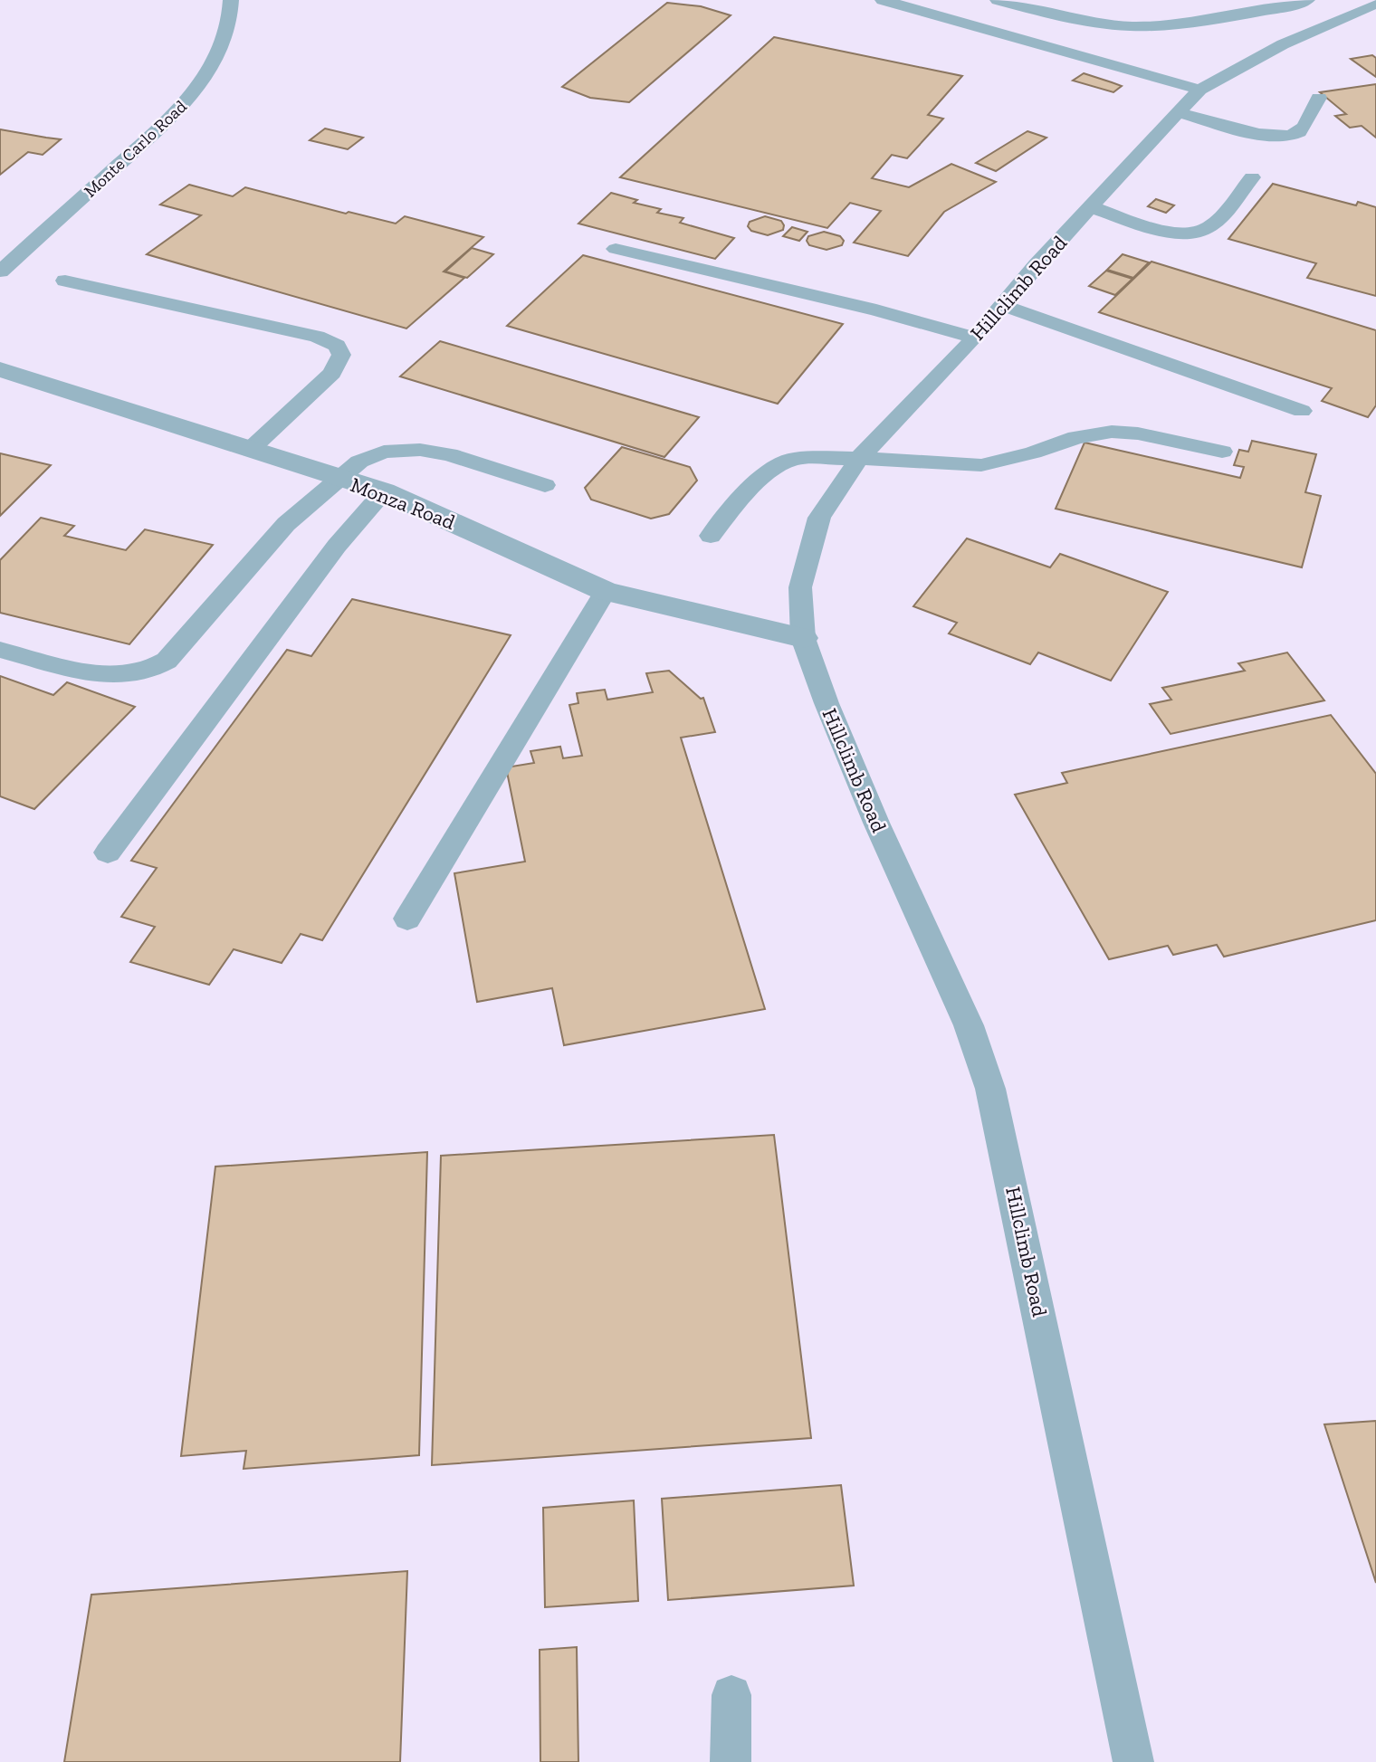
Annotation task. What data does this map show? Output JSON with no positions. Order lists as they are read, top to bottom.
{
  "streets": {
    "street": ["Monza Road"],
    "lane": ["Monte Carlo Road", "Hillclimb Road"]
  },
  "crossings": [
    ["Hillclimb Road", "Monza Road"]
  ]
}
